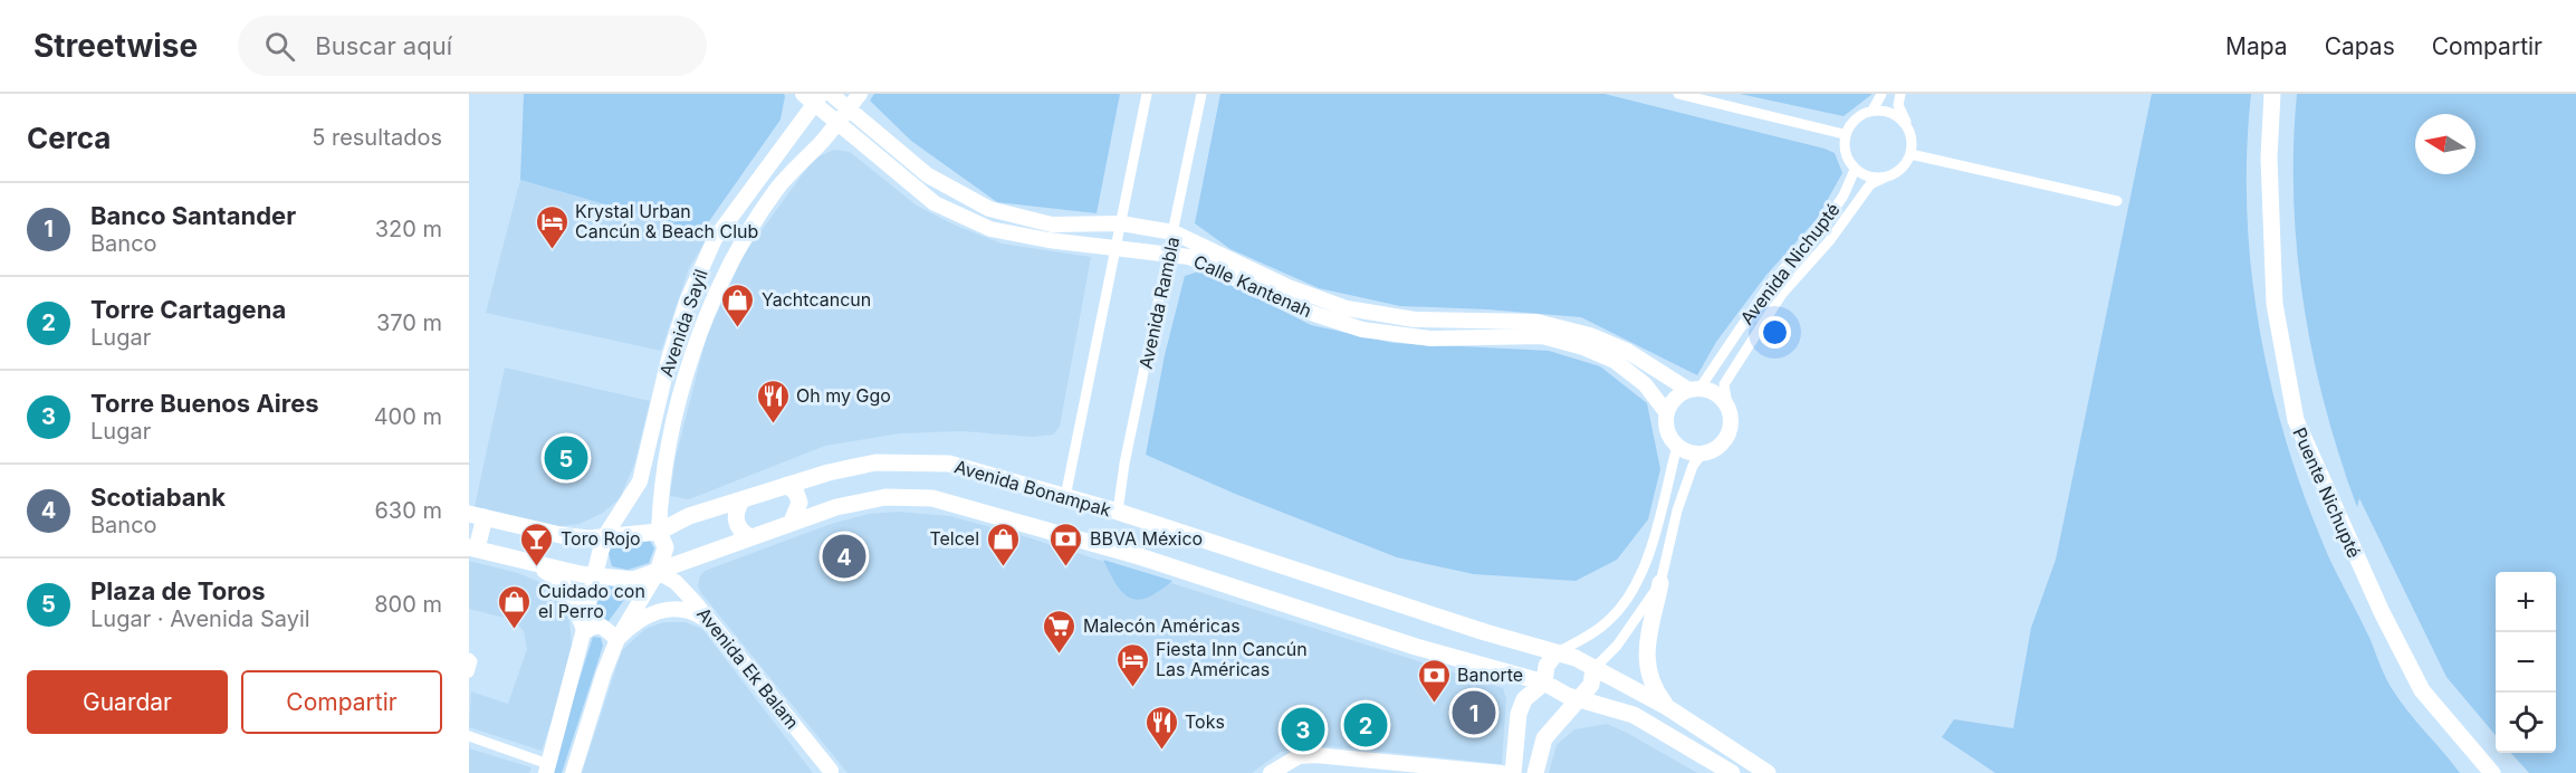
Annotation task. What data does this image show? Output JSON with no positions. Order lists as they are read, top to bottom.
{
  "streets": {
    "main road": ["Avenida Bonampak", "Puente Nichupté"],
    "street": [
      "Avenida Nichupté",
      "Calle Kantenah",
      "Avenida Rambla",
      "Avenida Sayil",
      "Avenida Ek Balam"
    ]
  },
  "crossings": [
    ["Avenida Nichupté", "Calle Kantenah"],
    ["Calle Kantenah", "Avenida Rambla"],
    ["Calle Kantenah", "Avenida Sayil"],
    ["Avenida Rambla", "Avenida Bonampak"],
    ["Avenida Sayil", "Avenida Bonampak"],
    ["Avenida Bonampak", "Avenida Ek Balam"]
  ],
  "places": {
    "hotel": ["Krystal Urban Cancún & Beach Club", "Fiesta Inn Cancún Las Américas"],
    "shop": ["Yachtcancun", "Telcel", "Cuidado con el Perro"],
    "restaurant": ["Oh my Ggo", "Toks"],
    "bar": ["Toro Rojo"],
    "bank": ["BBVA México", "Banorte"],
    "supermarket": ["Malecón Américas"]
  },
  "north": "left",
  "page": {
    "header": "Streetwise",
    "search": "Buscar aquí",
    "nav": ["Mapa", "Capas", "Compartir"],
    "heading": ["Cerca", "5 resultados"],
    "list": [
      {
        "mark": "1",
        "name": "Banco Santander",
        "note": "Banco",
        "value": "320 m"
      },
      {
        "mark": "2",
        "name": "Torre Cartagena",
        "note": "Lugar",
        "value": "370 m"
      },
      {
        "mark": "3",
        "name": "Torre Buenos Aires",
        "note": "Lugar",
        "value": "400 m"
      },
      {
        "mark": "4",
        "name": "Scotiabank",
        "note": "Banco",
        "value": "630 m"
      },
      {
        "mark": "5",
        "name": "Plaza de Toros",
        "note": "Lugar · Avenida Sayil",
        "value": "800 m"
      }
    ],
    "pins": [
      "5",
      "4",
      "1",
      "2",
      "3"
    ],
    "map_buttons": ["+", "−"],
    "buttons": ["Guardar", "Compartir"]
  }
}
